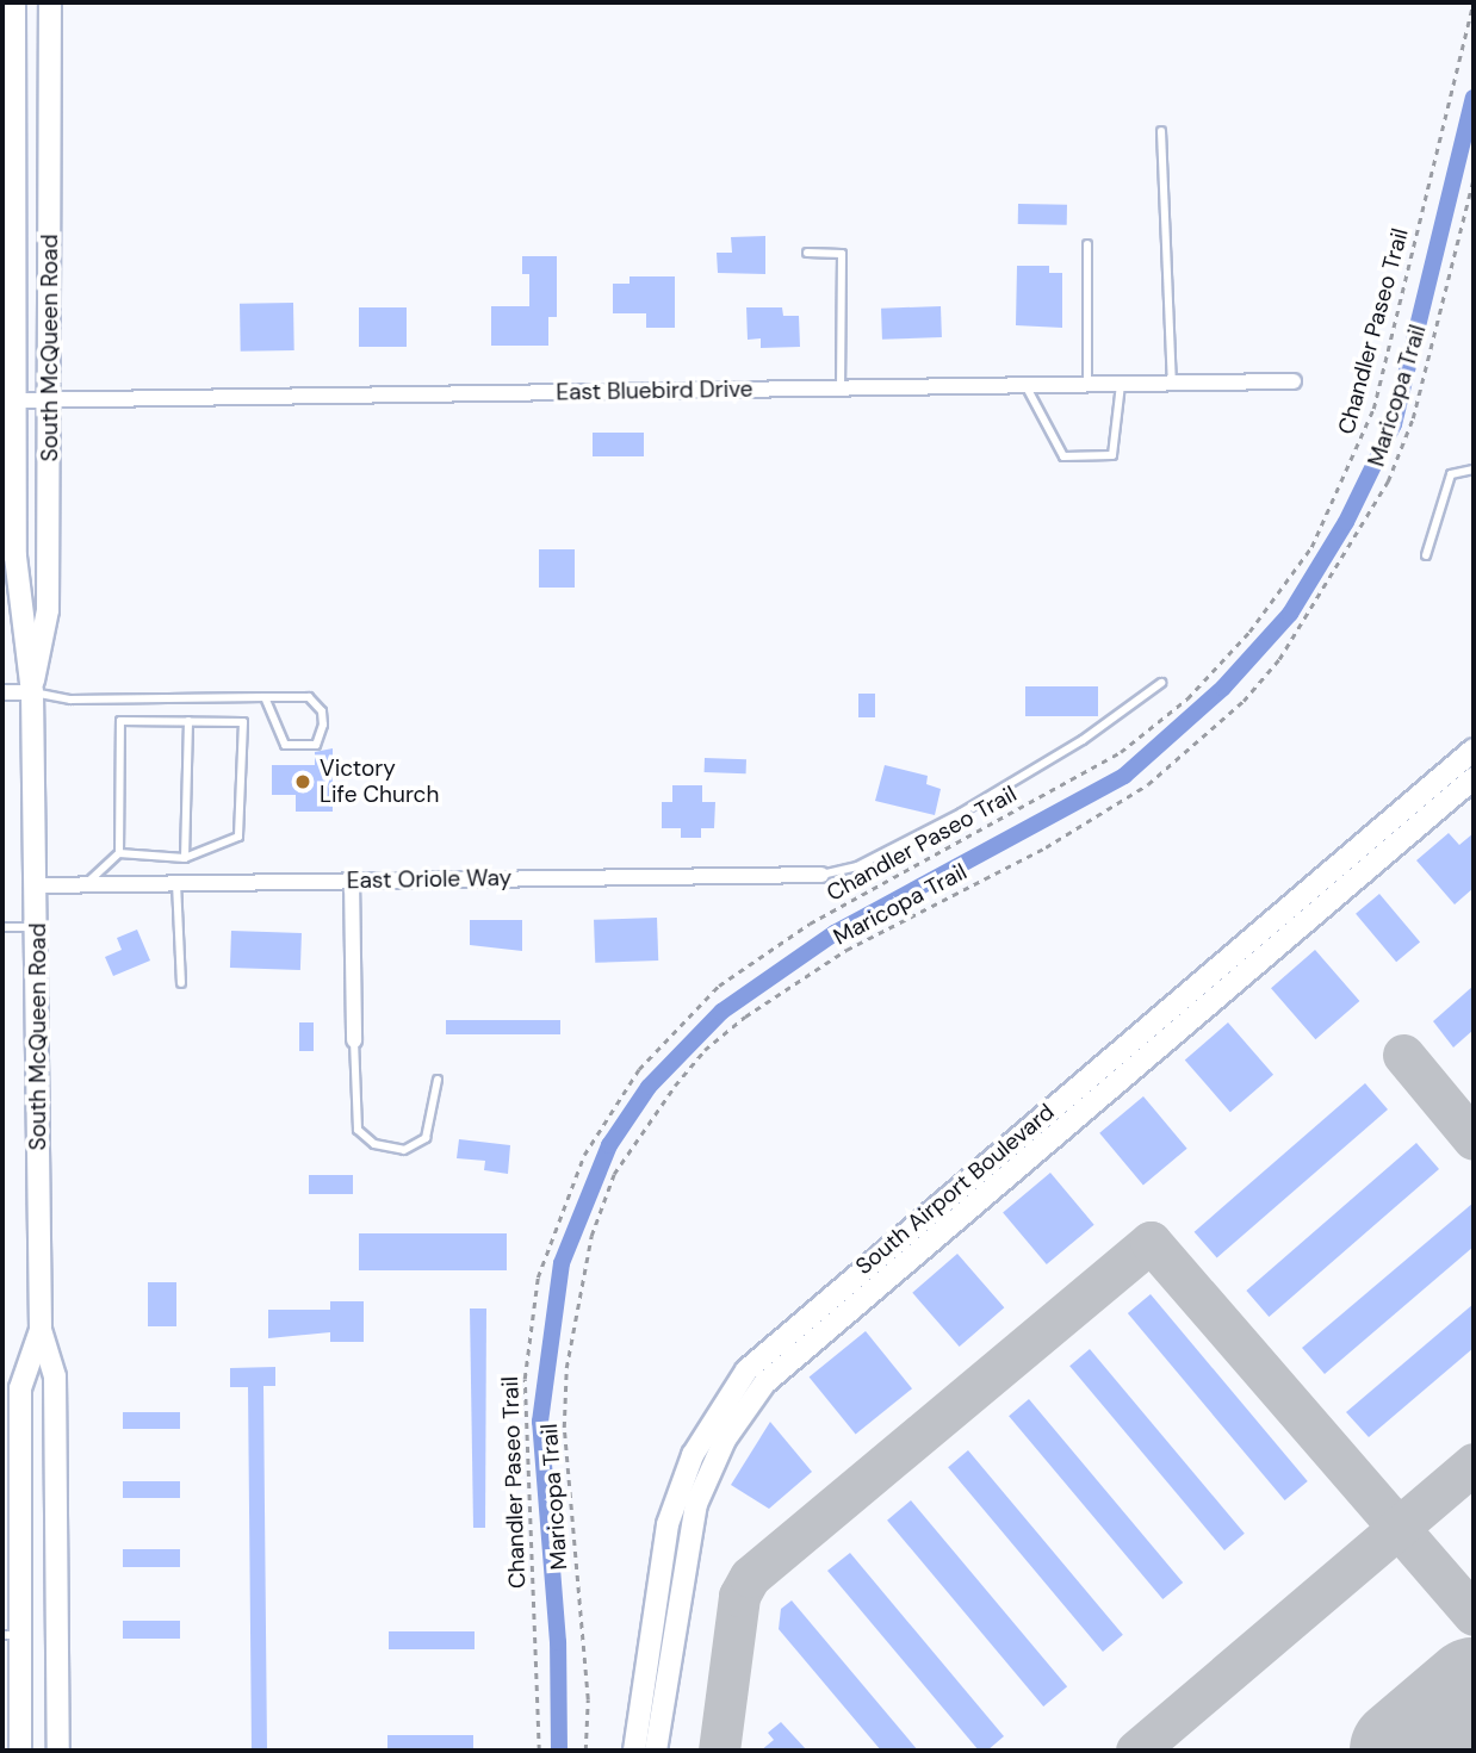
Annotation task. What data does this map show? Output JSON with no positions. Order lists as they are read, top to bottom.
{
  "streets": {
    "main road": ["South McQueen Road", "South Airport Boulevard"],
    "street": ["East Bluebird Drive", "East Oriole Way"],
    "path": ["Chandler Paseo Trail", "Maricopa Trail"]
  },
  "crossings": [
    ["South McQueen Road", "East Bluebird Drive"],
    ["South McQueen Road", "East Oriole Way"]
  ],
  "places": ["Victory Life Church"]
}
